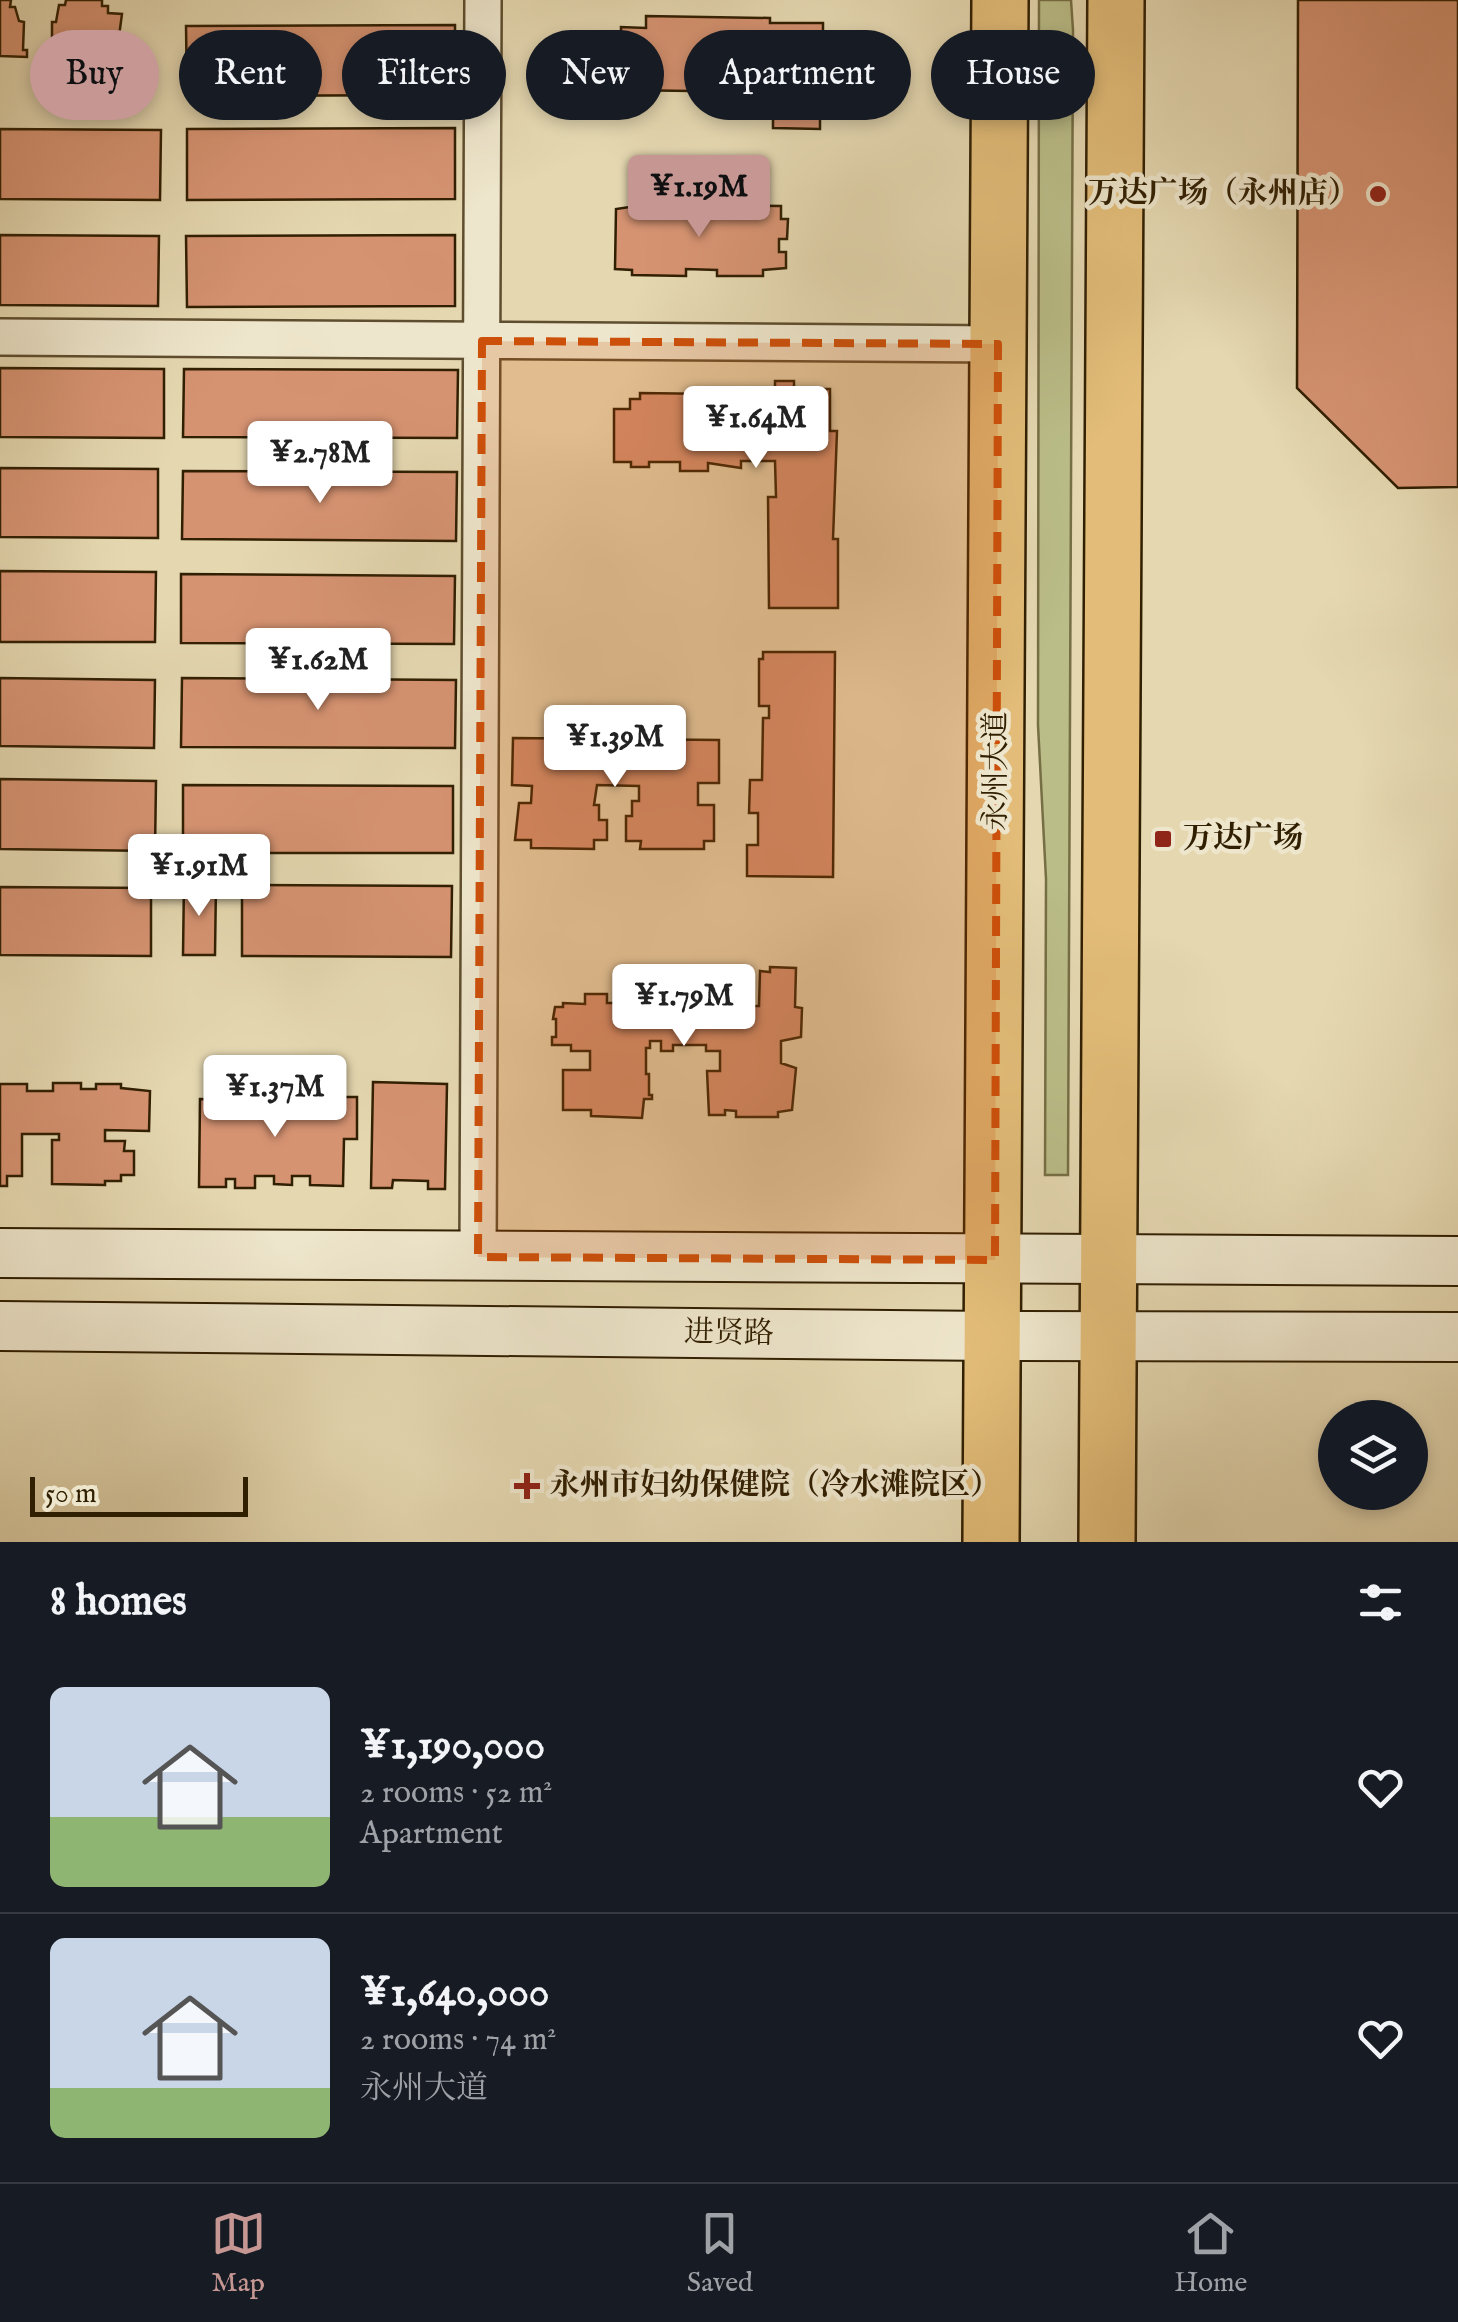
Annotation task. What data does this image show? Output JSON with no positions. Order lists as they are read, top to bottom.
{
  "streets": {
    "main road": ["永州大道"],
    "street": ["进贤路"]
  },
  "crossings": [
    ["永州大道", "进贤路"]
  ],
  "places": {
    "other": ["万达广场（永州店）"],
    "transit": ["万达广场"],
    "health": ["永州市妇幼保健院（冷水滩院区）"]
  },
  "scale_bar": "50 m",
  "page": {
    "chip": [
      "Buy",
      "Rent",
      "Filters",
      "New",
      "Apartment",
      "House"
    ],
    "price": [
      "¥1.19M",
      "¥1.64M",
      "¥2.78M",
      "¥1.62M",
      "¥1.39M",
      "¥1.91M",
      "¥1.79M",
      "¥1.37M"
    ],
    "scale": "50 m",
    "heading": "8 homes",
    "list": [
      {
        "name": "¥1,190,000",
        "note": "2 rooms · 52 m² · Apartment"
      },
      {
        "name": "¥1,640,000",
        "note": "2 rooms · 74 m² · 永州大道"
      }
    ],
    "tabs": ["Map", "Saved", "Home"]
  }
}
